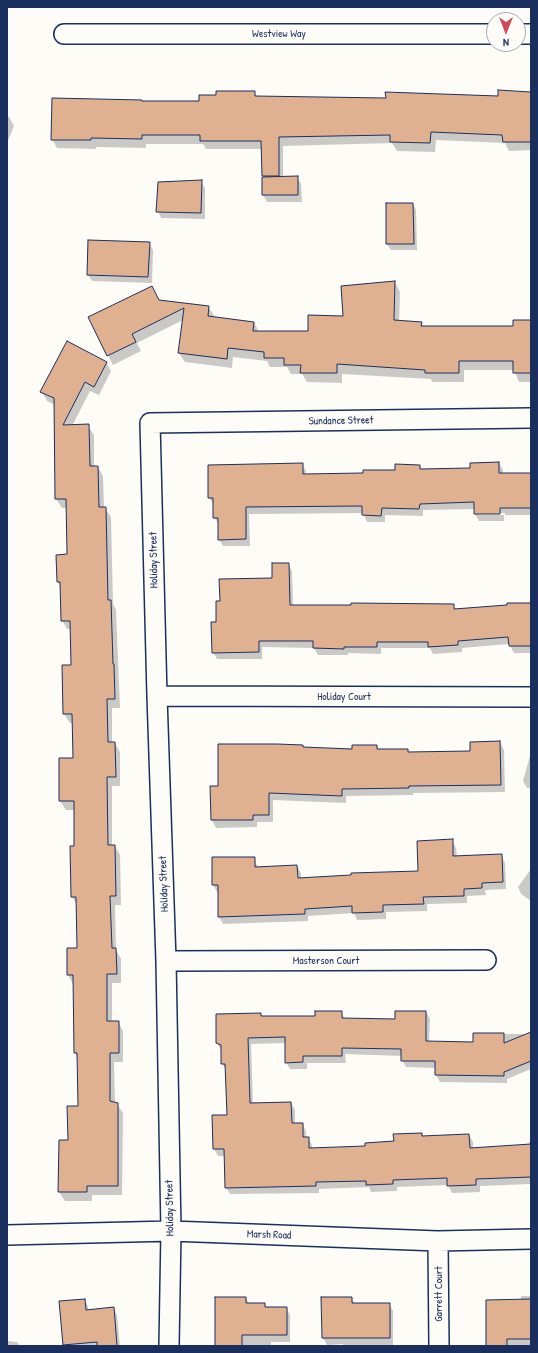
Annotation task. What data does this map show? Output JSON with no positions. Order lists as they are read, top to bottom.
{
  "streets": {
    "street": [
      "Westview Way",
      "Sundance Street",
      "Holiday Street",
      "Holiday Court",
      "Masterson Court",
      "Marsh Road",
      "Garrett Court"
    ]
  },
  "crossings": [
    ["Sundance Street", "Holiday Street"],
    ["Holiday Street", "Holiday Court"],
    ["Holiday Street", "Masterson Court"],
    ["Holiday Street", "Marsh Road"],
    ["Marsh Road", "Garrett Court"]
  ],
  "north": "bottom"
}
